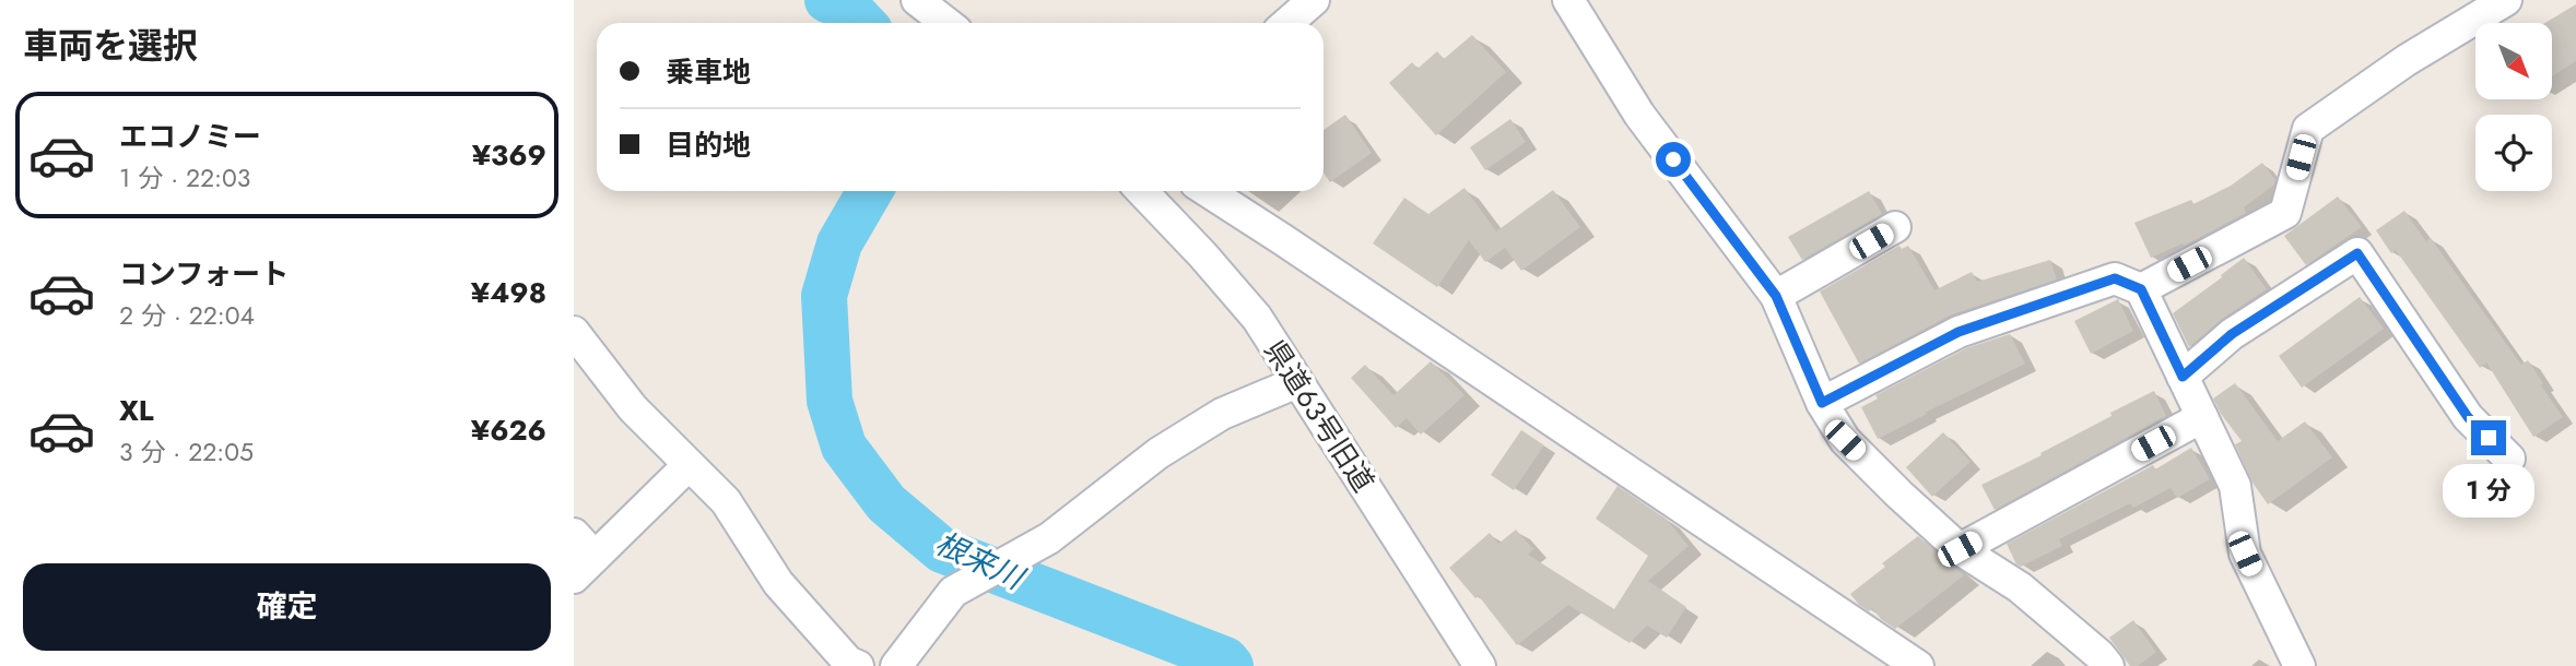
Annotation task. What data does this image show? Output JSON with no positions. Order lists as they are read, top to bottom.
{
  "streets": {
    "street": ["県道63号旧道"]
  },
  "water": ["根来川"],
  "north": "bottom right",
  "page": {
    "heading": "車両を選択",
    "banner": ["乗車地", "目的地"],
    "list": [
      {
        "name": "エコノミー",
        "note": "1 分 · 22:03",
        "value": "¥369"
      },
      {
        "name": "コンフォート",
        "note": "2 分 · 22:04",
        "value": "¥498"
      },
      {
        "name": "XL",
        "note": "3 分 · 22:05",
        "value": "¥626"
      }
    ],
    "bubble": "1 分",
    "buttons": "確定"
  }
}
